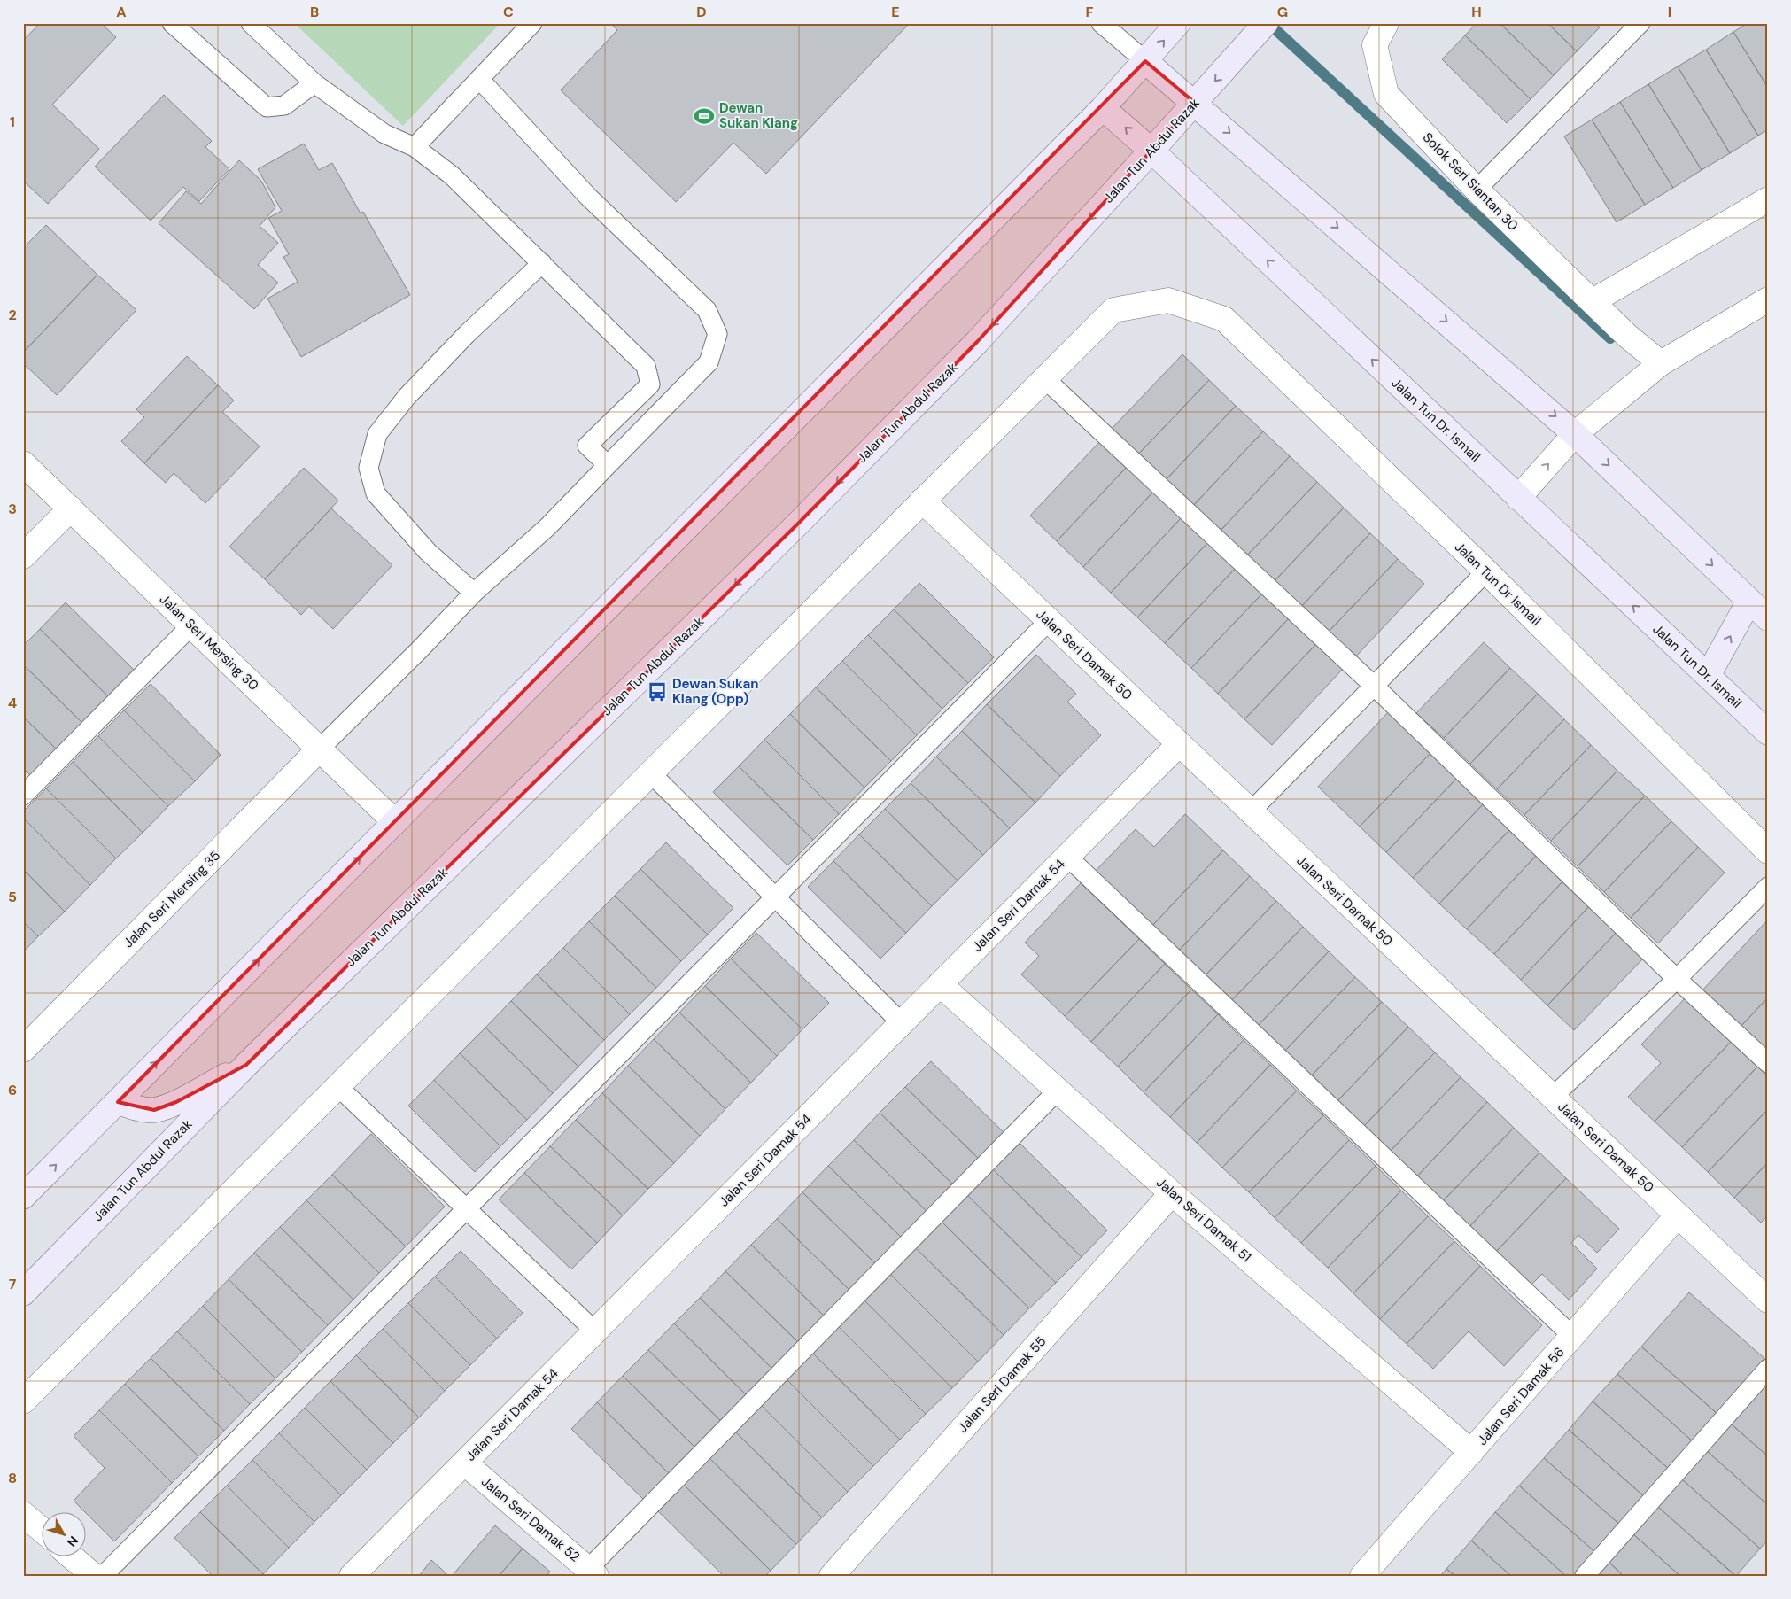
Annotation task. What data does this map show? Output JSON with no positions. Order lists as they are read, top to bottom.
{
  "streets": {
    "main road": ["Jalan Tun Abdul Razak", "Jalan Tun Dr. Ismail"],
    "street": [
      "Solok Seri Siantan 30",
      "Jalan Tun Dr Ismail",
      "Jalan Seri Mersing 30",
      "Jalan Seri Damak 50",
      "Jalan Seri Mersing 35",
      "Jalan Seri Damak 54",
      "Jalan Seri Damak 51",
      "Jalan Seri Damak 55",
      "Jalan Seri Damak 56",
      "Jalan Seri Damak 52"
    ]
  },
  "crossings": [
    ["Jalan Tun Abdul Razak", "Jalan Tun Dr. Ismail"],
    ["Jalan Seri Mersing 30", "Jalan Seri Mersing 35"],
    ["Jalan Seri Damak 50", "Jalan Seri Damak 54"],
    ["Jalan Seri Damak 50", "Jalan Seri Damak 56"],
    ["Jalan Seri Damak 54", "Jalan Seri Damak 51"],
    ["Jalan Seri Damak 54", "Jalan Seri Damak 52"],
    ["Jalan Seri Damak 51", "Jalan Seri Damak 55"],
    ["Jalan Seri Damak 51", "Jalan Seri Damak 56"]
  ],
  "places": {
    "sports": ["Dewan Sukan Klang"],
    "bus stop": ["Dewan Sukan Klang (Opp)"]
  },
  "north": "bottom right",
  "grid": {
    "columns": [
      "A",
      "B",
      "C",
      "D",
      "E",
      "F",
      "G",
      "H",
      "I"
    ],
    "rows": [
      "1",
      "2",
      "3",
      "4",
      "5",
      "6",
      "7",
      "8"
    ]
  }
}
